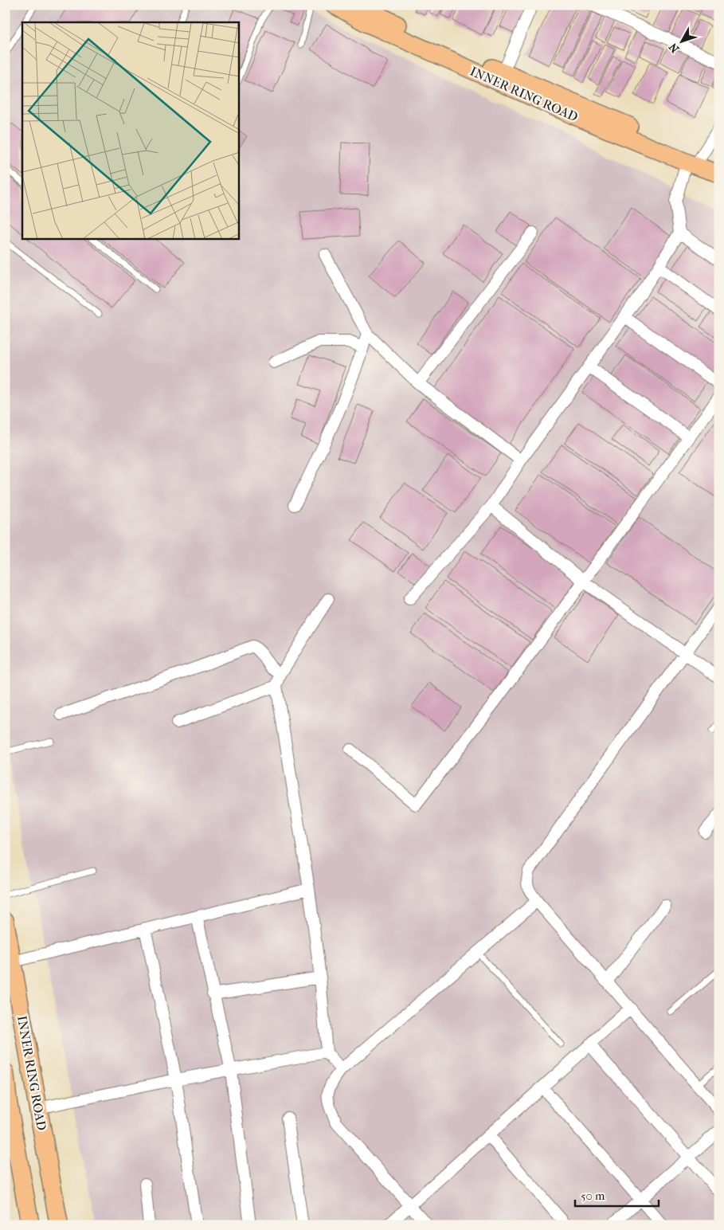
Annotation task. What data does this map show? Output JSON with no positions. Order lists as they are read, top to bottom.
{
  "streets": {
    "highway": ["INNER RING ROAD"]
  },
  "scale_bar": "50 m",
  "north": "bottom left"
}
